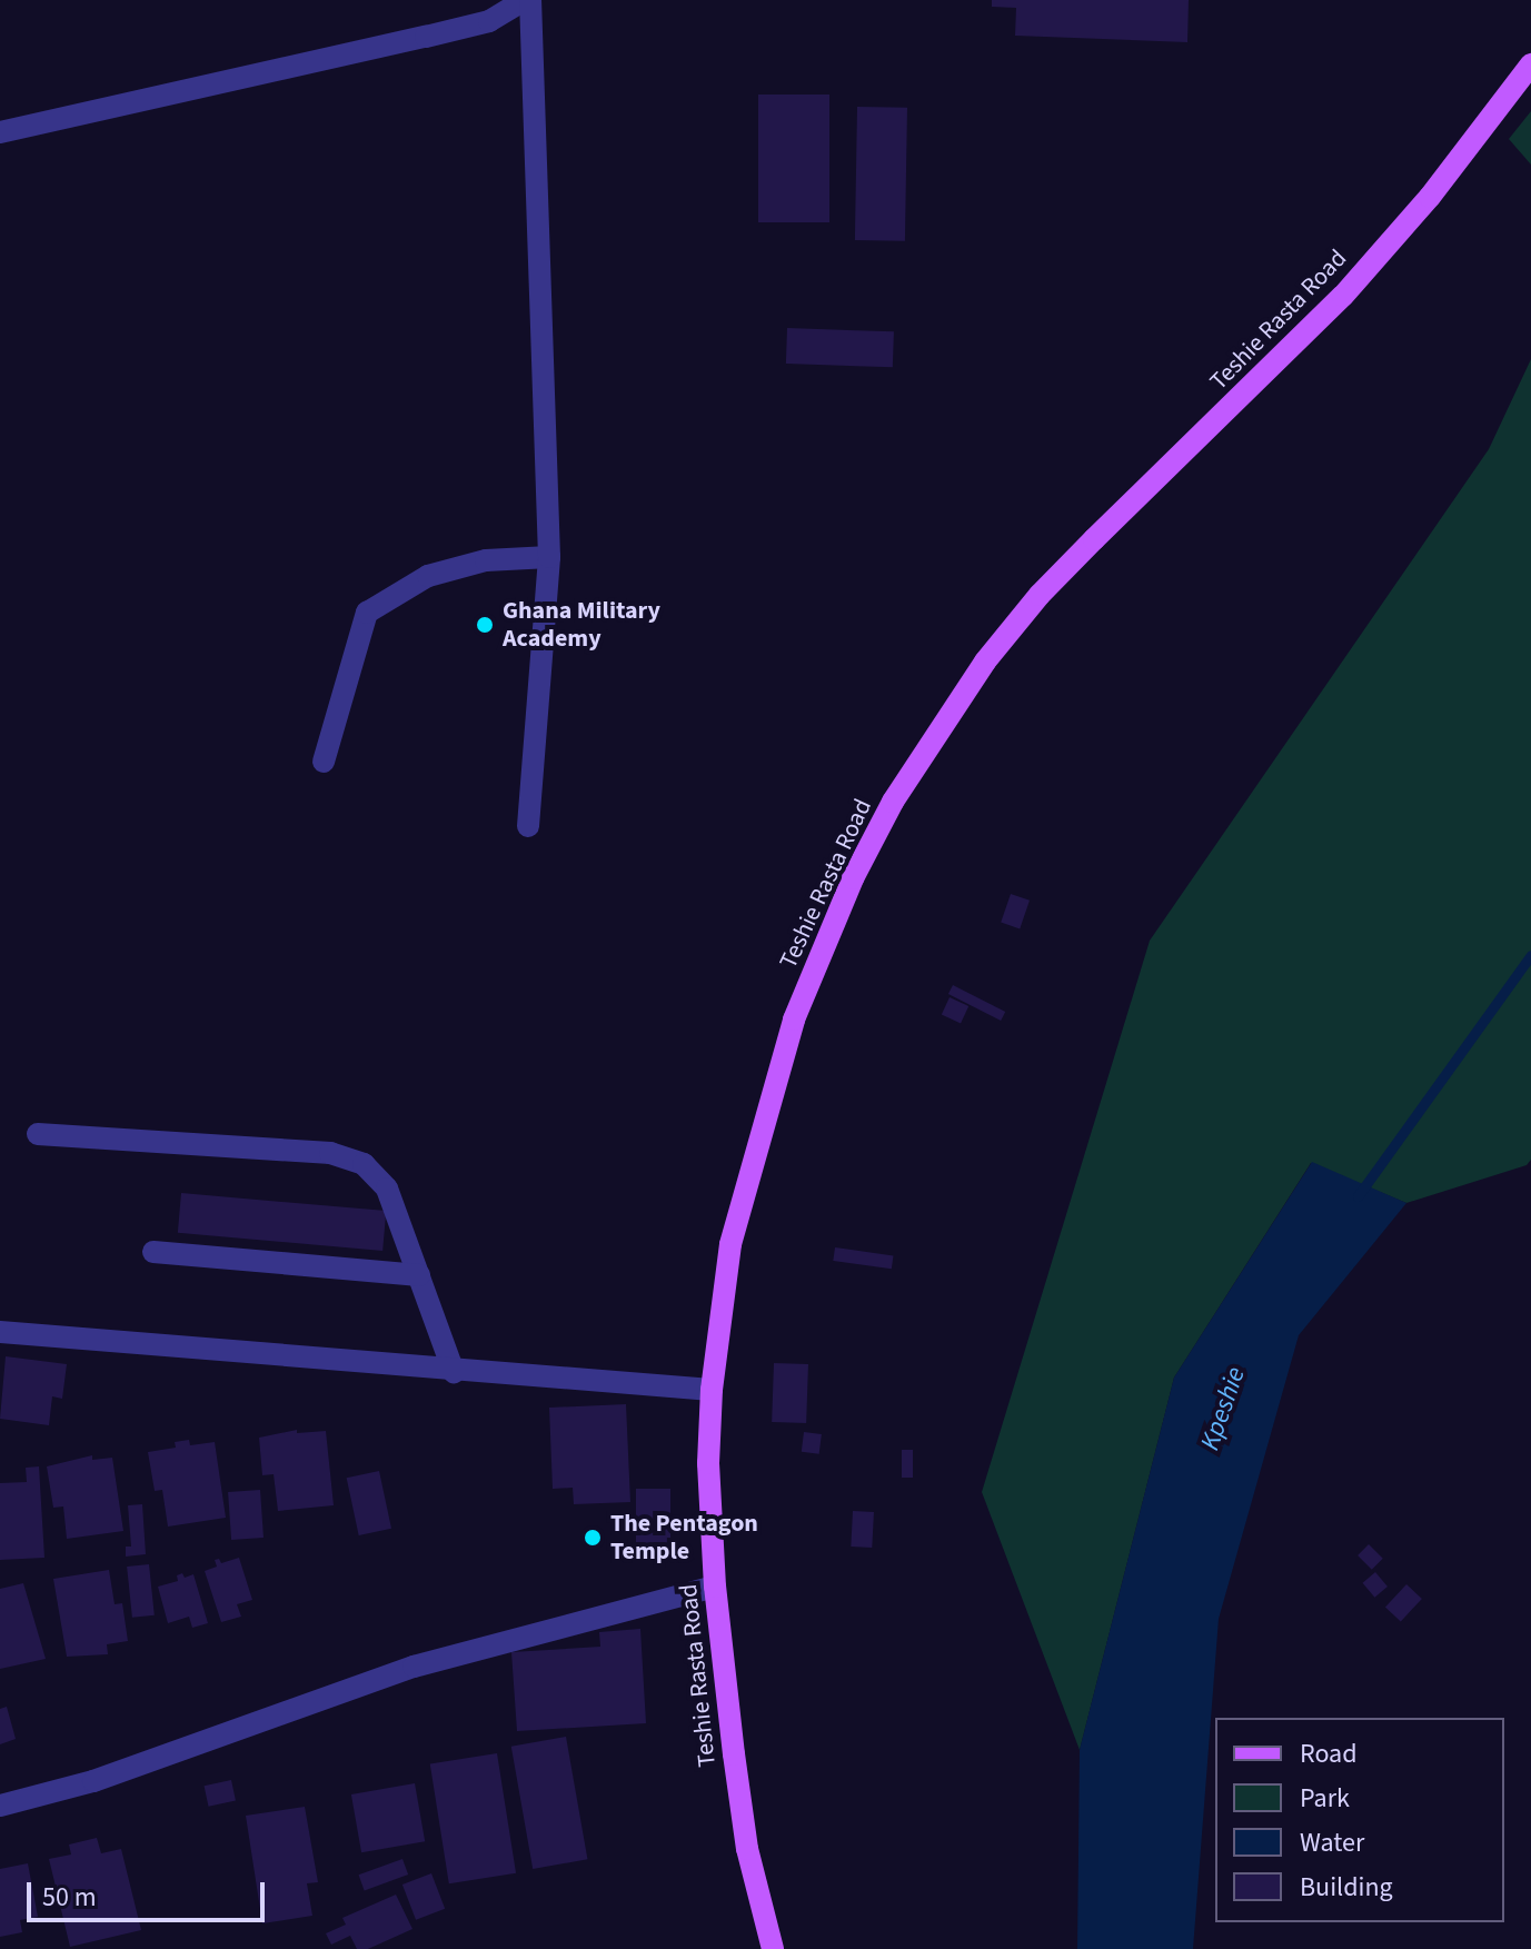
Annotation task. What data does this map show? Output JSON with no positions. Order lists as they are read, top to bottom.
{
  "streets": {
    "main road": ["Teshie Rasta Road"]
  },
  "water": ["Kpeshie"],
  "places": ["Ghana Military Academy", "The Pentagon Temple"],
  "legend": [
    "Road",
    "Park",
    "Water",
    "Building"
  ],
  "scale_bar": "50 m"
}
